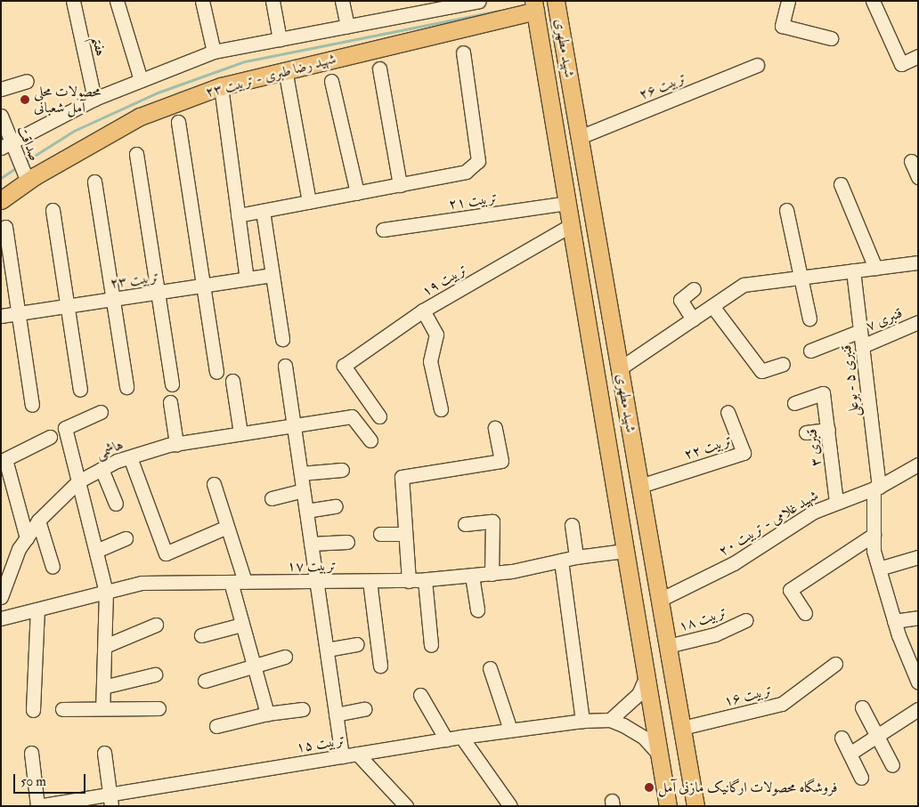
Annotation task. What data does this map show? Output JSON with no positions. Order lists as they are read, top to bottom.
{
  "streets": {
    "main road": ["شهید مطهری", "شهید رضا طبری - تربیت ۲۳"],
    "street": [
      "هفتم",
      "تربیت ۲۶",
      "صداقت",
      "تربیت ۲۱",
      "تربیت ۲۳",
      "تربیت ۱۹",
      "قنبری ۷",
      "قنبری ۵ - بوعلی",
      "تربیت ۲۲",
      "قنبری ۳",
      "هاشمی",
      "شهید غلامی - تربیت ۲۰",
      "تربیت ۱۷",
      "تربیت ۱۸",
      "تربیت ۱۶",
      "تربیت ۱۵"
    ]
  },
  "crossings": [
    ["شهید مطهری", "شهید رضا طبری - تربیت ۲۳"],
    ["شهید مطهری", "تربیت ۲۶"],
    ["شهید مطهری", "تربیت ۲۱"],
    ["شهید مطهری", "تربیت ۱۹"],
    ["شهید مطهری", "تربیت ۲۲"],
    ["شهید مطهری", "شهید غلامی - تربیت ۲۰"],
    ["شهید مطهری", "تربیت ۱۷"],
    ["شهید مطهری", "تربیت ۱۸"],
    ["شهید مطهری", "تربیت ۱۶"],
    ["شهید مطهری", "تربیت ۱۵"],
    ["شهید رضا طبری - تربیت ۲۳", "صداقت"],
    ["قنبری ۷", "قنبری ۵ - بوعلی"],
    ["قنبری ۵ - بوعلی", "شهید غلامی - تربیت ۲۰"],
    ["قنبری ۳", "شهید غلامی - تربیت ۲۰"]
  ],
  "places": ["محصولات محلی آمل شعبانی", "فروشگاه محصولات ارگانیک مازنی آمل"],
  "scale_bar": "50 m"
}
